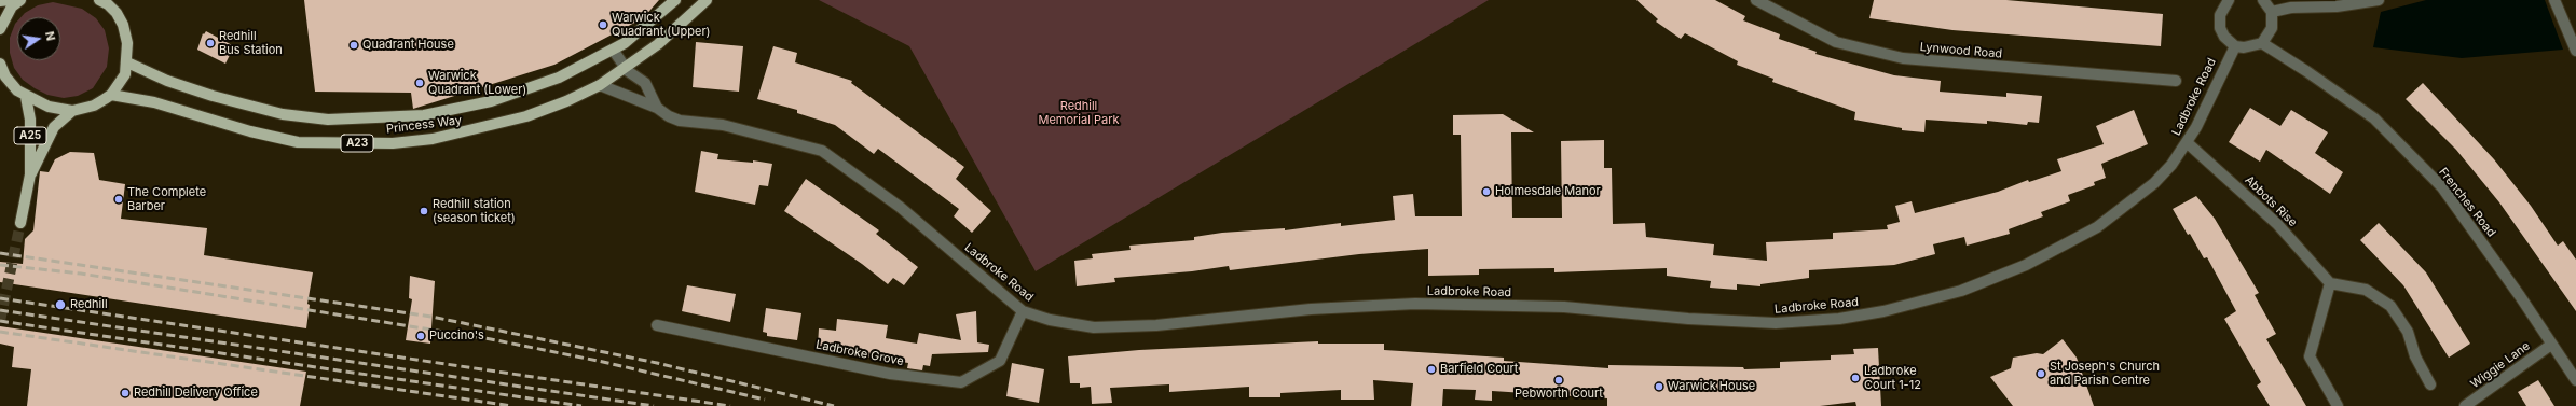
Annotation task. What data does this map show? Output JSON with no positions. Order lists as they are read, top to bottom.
{
  "streets": {
    "main road": ["Princess Way", "A25", "A23"],
    "street": [
      "Lynwood Road",
      "Ladbroke Road",
      "Abbots Rise",
      "Frenches Road",
      "Ladbroke Grove",
      "Wiggie Lane"
    ]
  },
  "crossings": [
    ["Ladbroke Road", "Princess Way"],
    ["Ladbroke Road", "Abbots Rise"],
    ["Ladbroke Road", "Ladbroke Grove"],
    ["Frenches Road", "Wiggie Lane"]
  ],
  "parks": ["Redhill Memorial Park"],
  "places": [
    "Warwick Quadrant (Upper)",
    "Redhill Bus Station",
    "Quadrant House",
    "Warwick Quadrant (Lower)",
    "Holmesdale Manor",
    "The Complete Barber",
    "Redhill station (season ticket)",
    "Redhill",
    "Puccino's",
    "Barfield Court",
    "St Joseph's Church and Parish Centre",
    "Ladbroke Court 1-12",
    "Pebworth Court",
    "Warwick House",
    "Redhill Delivery Office"
  ],
  "north": "right"
}
